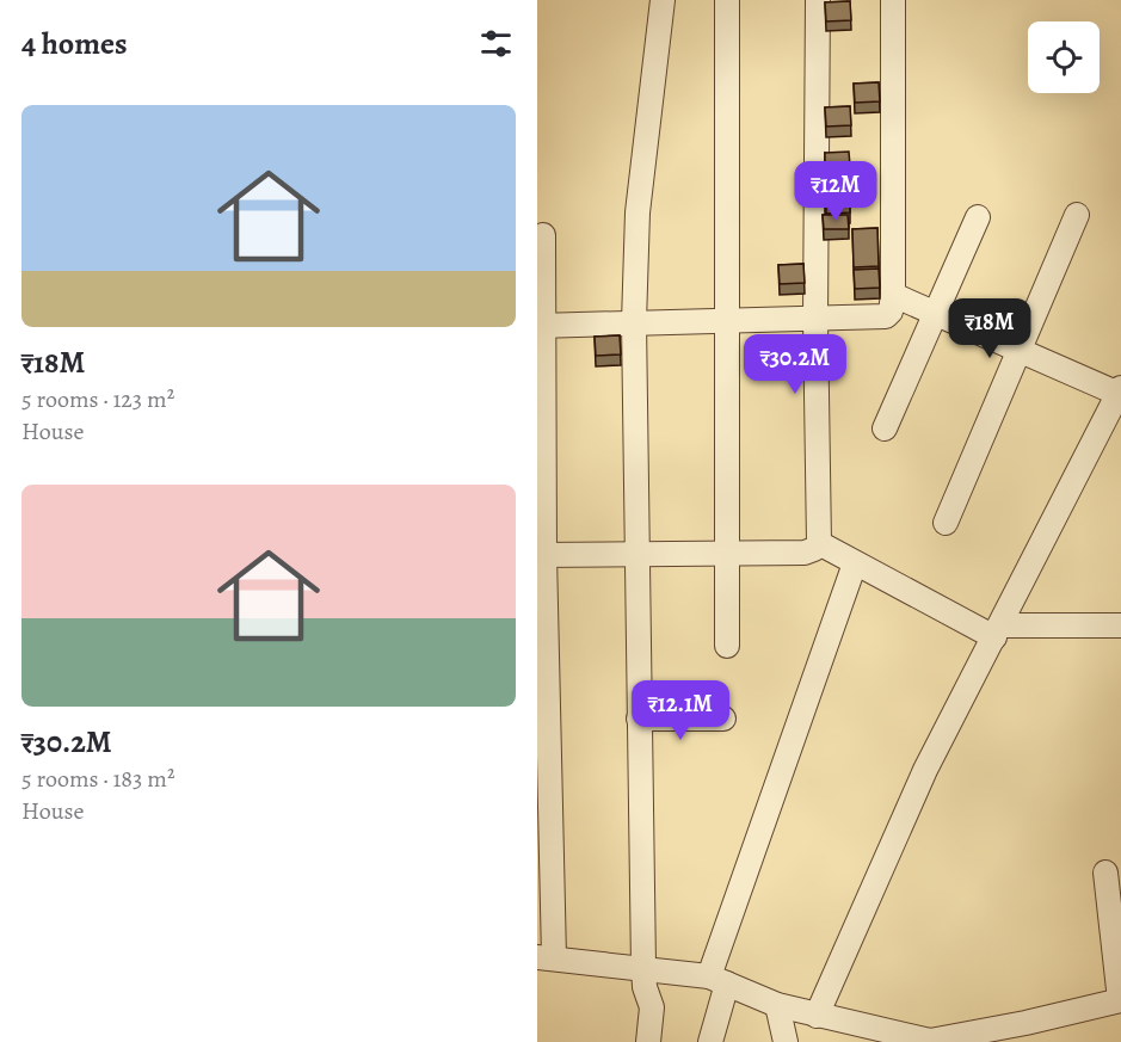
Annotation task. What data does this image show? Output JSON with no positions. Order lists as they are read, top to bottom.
{
  "page": {
    "heading": "4 homes",
    "list": [
      {
        "name": "₹18M",
        "note": "5 rooms · 123 m² · House"
      },
      {
        "name": "₹30.2M",
        "note": "5 rooms · 183 m² · House"
      }
    ],
    "price": [
      "₹12M",
      "₹18M",
      "₹30.2M",
      "₹12.1M"
    ]
  }
}
